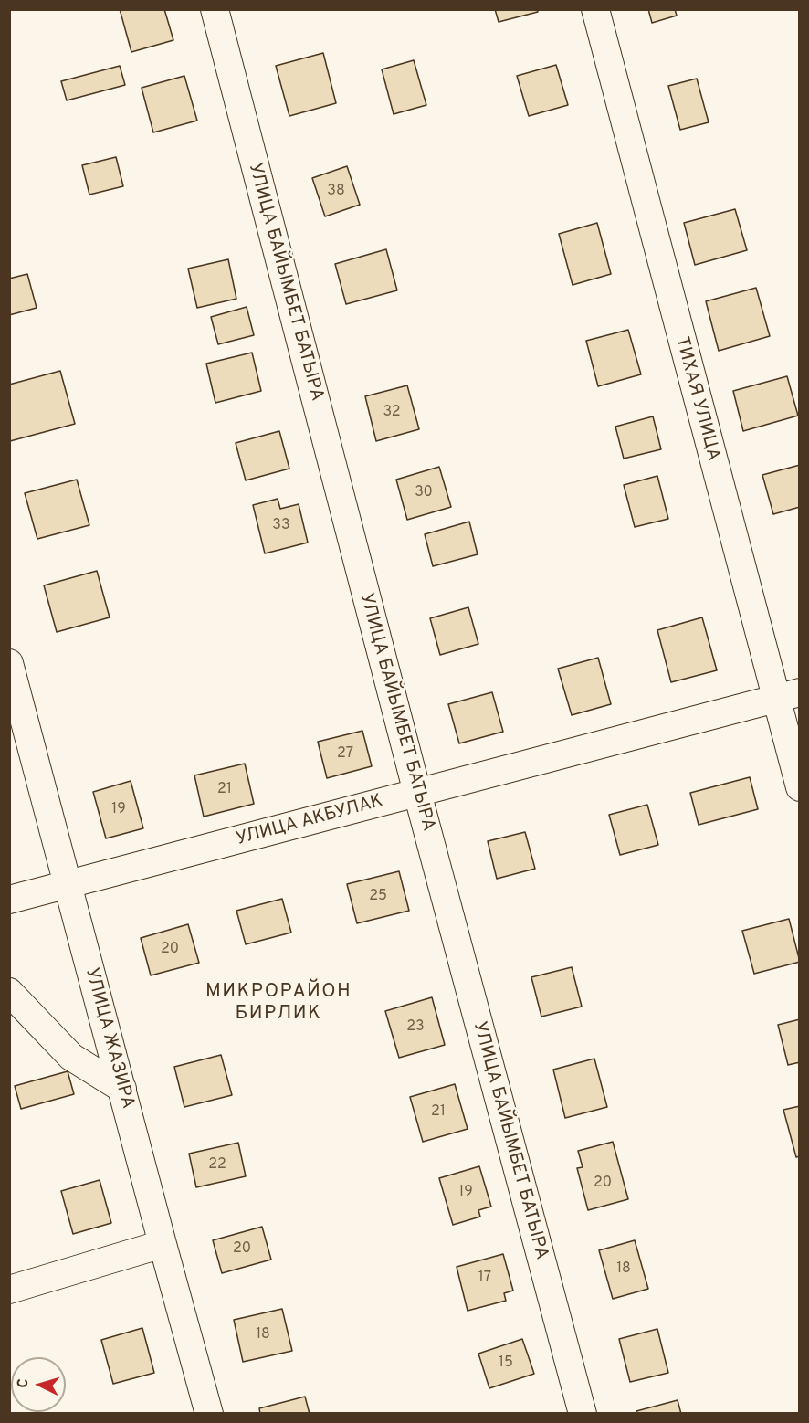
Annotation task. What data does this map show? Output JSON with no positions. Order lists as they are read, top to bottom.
{
  "streets": {
    "street": [
      "УЛИЦА БАЙЫМБЕТ БАТЫРА",
      "ТИХАЯ УЛИЦА",
      "УЛИЦА АКБУЛАК",
      "УЛИЦА ЖАЗИРА"
    ]
  },
  "crossings": [
    ["УЛИЦА БАЙЫМБЕТ БАТЫРА", "УЛИЦА АКБУЛАК"],
    ["ТИХАЯ УЛИЦА", "УЛИЦА АКБУЛАК"],
    ["УЛИЦА АКБУЛАК", "УЛИЦА ЖАЗИРА"]
  ],
  "districts": ["МИКРОРАЙОН БИРЛИК"],
  "house_numbers": [
    "38",
    "32",
    "30",
    "33",
    "27",
    "21",
    "19",
    "25",
    "20",
    "23",
    "21",
    "22",
    "20",
    "19",
    "20",
    "18",
    "17",
    "18",
    "15"
  ],
  "north": "left"
}
